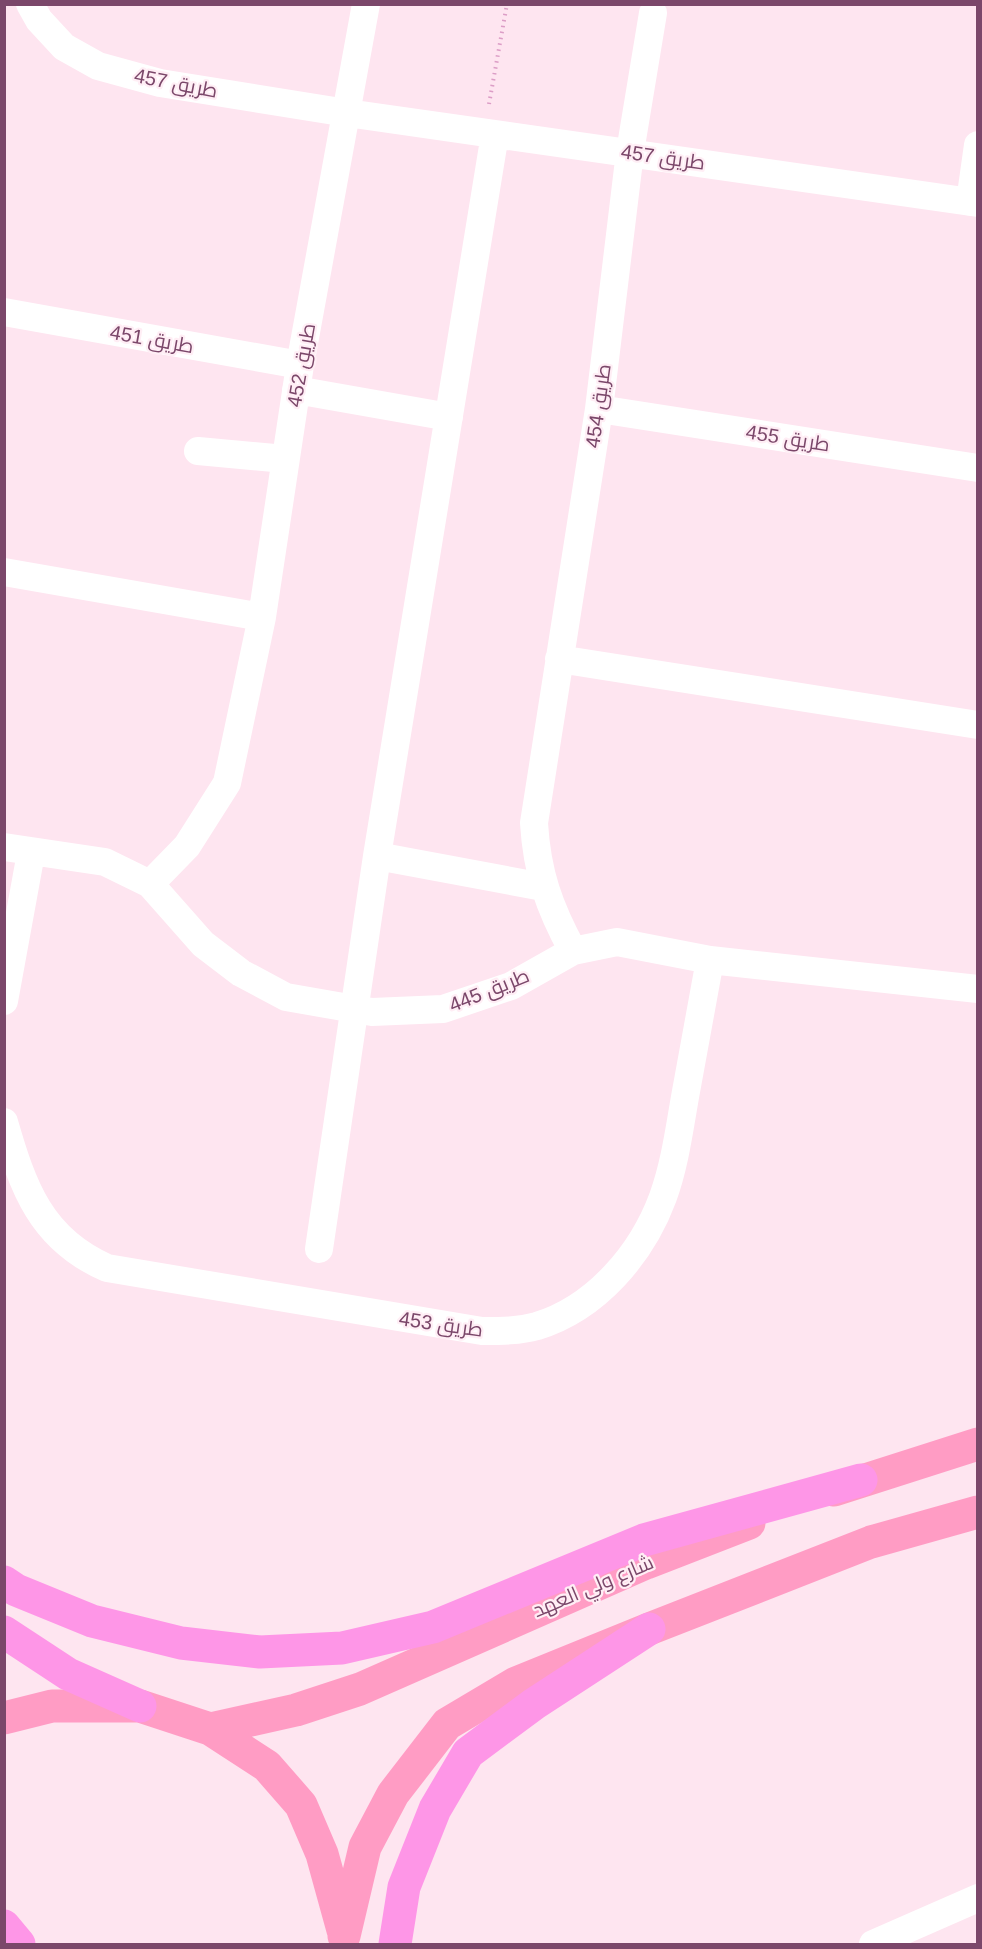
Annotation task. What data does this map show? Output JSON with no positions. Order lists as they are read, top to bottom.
{
  "streets": {
    "main road": ["شارع ولي العهد"],
    "street": [
      "طريق 457",
      "طريق 451",
      "طريق 452",
      "طريق 454",
      "طريق 455",
      "طريق 445",
      "طريق 453"
    ]
  },
  "crossings": [
    ["طريق 457", "طريق 452"],
    ["طريق 457", "طريق 454"],
    ["طريق 451", "طريق 452"],
    ["طريق 452", "طريق 445"],
    ["طريق 454", "طريق 455"],
    ["طريق 454", "طريق 445"],
    ["طريق 445", "طريق 453"]
  ]
}
